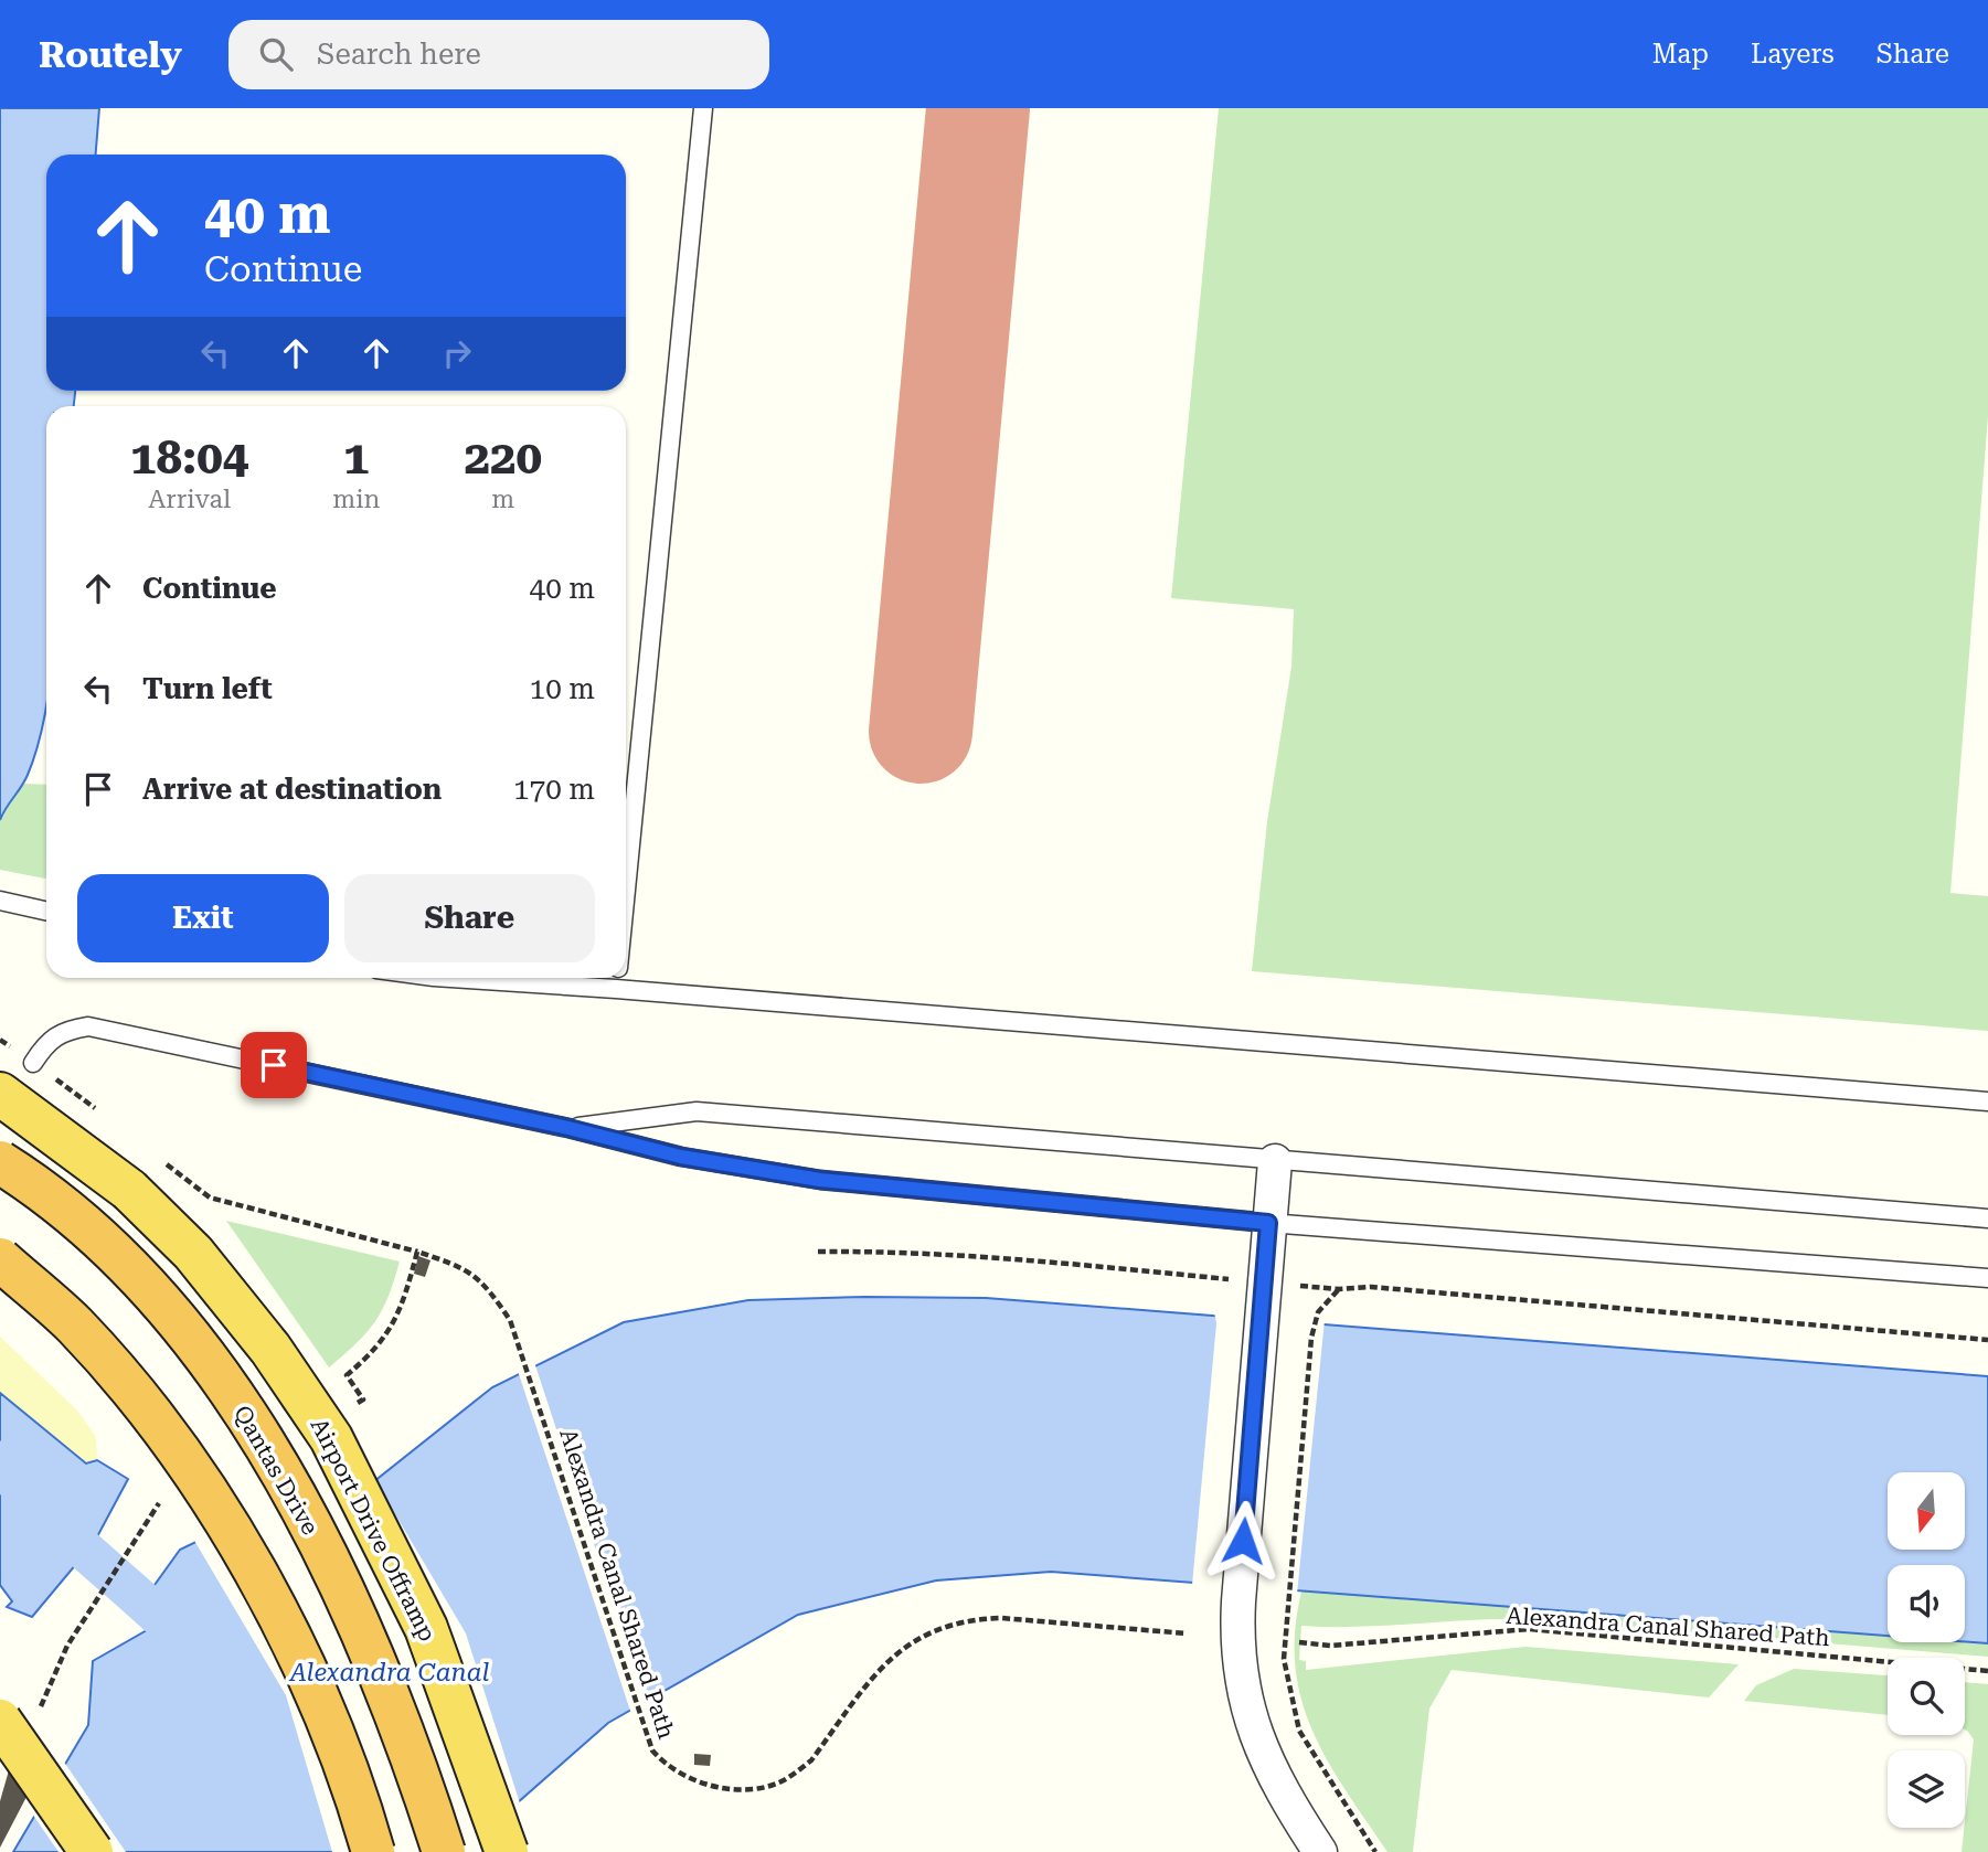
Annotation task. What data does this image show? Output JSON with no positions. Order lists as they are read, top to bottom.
{
  "streets": {
    "highway": ["Qantas Drive", "Airport Drive Offramp"],
    "path": ["Alexandra Canal Shared Path"]
  },
  "water": ["Alexandra Canal"],
  "north": "bottom",
  "page": {
    "header": "Routely",
    "search": "Search here",
    "nav": ["Map", "Layers", "Share"],
    "turn": ["40 m", "Continue"],
    "eta": [
      "18:04",
      "Arrival",
      "1",
      "min",
      "220",
      "m"
    ],
    "list": [
      {
        "name": "Continue",
        "value": "40 m"
      },
      {
        "name": "Turn left",
        "value": "10 m"
      },
      {
        "name": "Arrive at destination",
        "value": "170 m"
      }
    ],
    "buttons": ["Exit", "Share"]
  }
}
